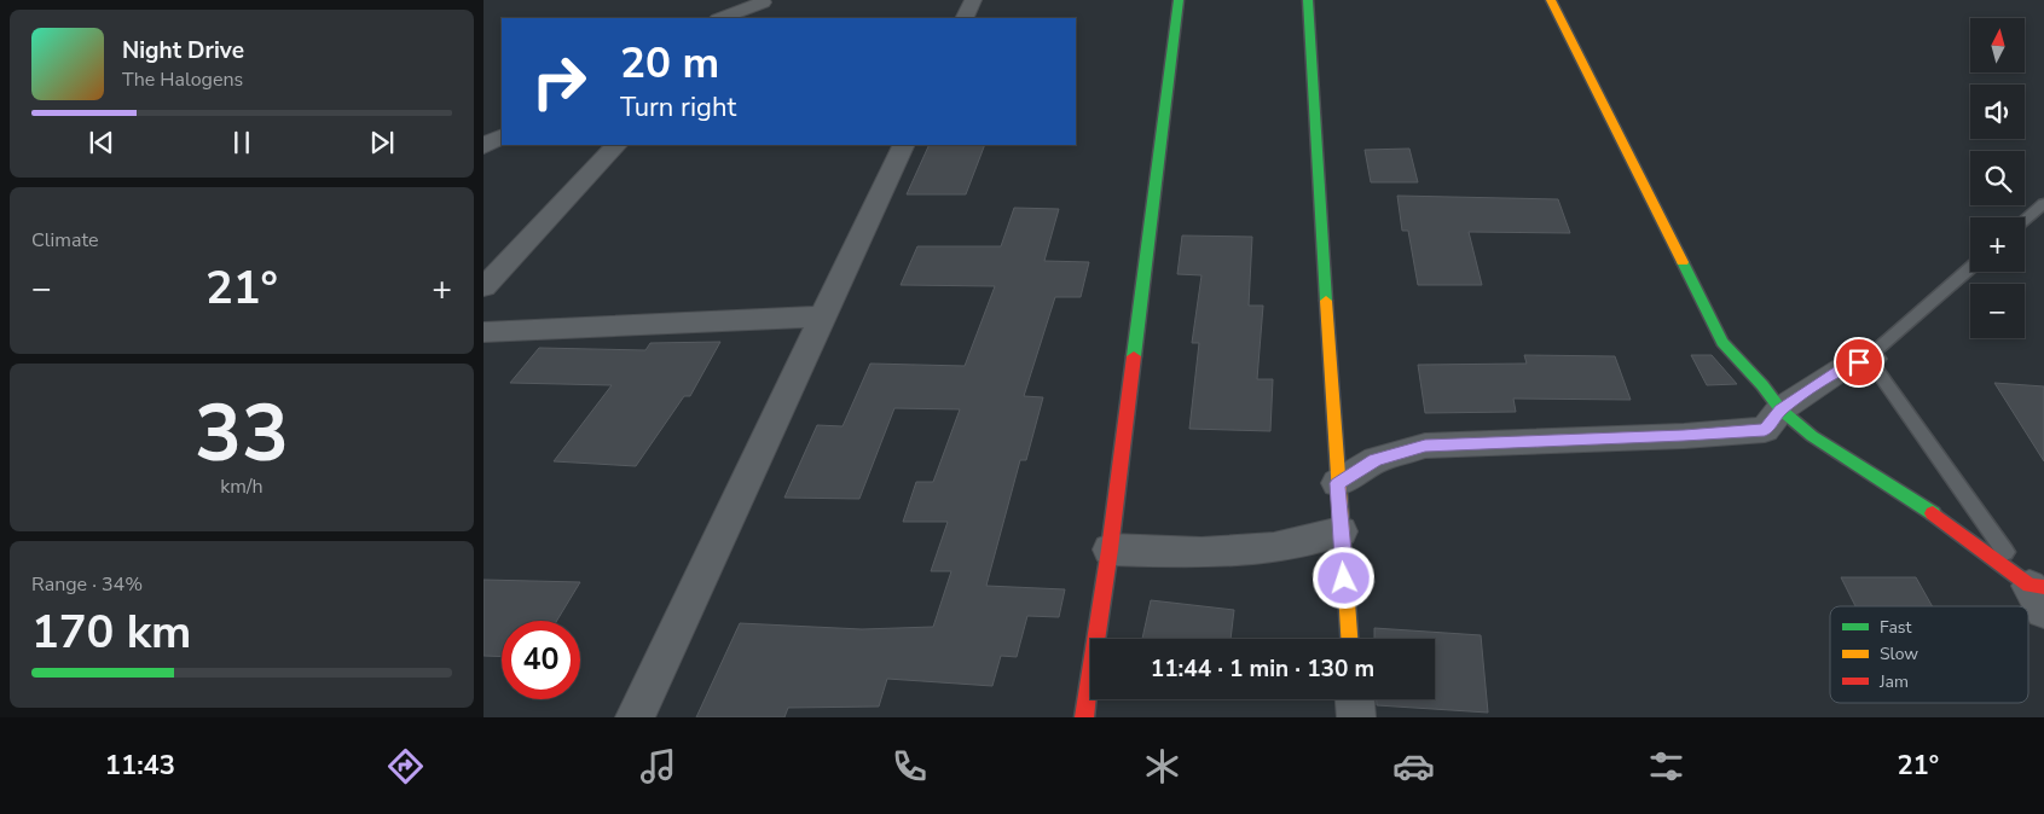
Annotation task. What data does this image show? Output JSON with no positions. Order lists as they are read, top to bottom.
{
  "legend": ["Fast", "Slow", "Jam"],
  "north": "top",
  "page": {
    "map_buttons": ["+", "−"],
    "turn": ["20 m", "Turn right"],
    "song": ["Night Drive", "The Halogens"],
    "tile": [
      "Climate",
      ["33", "km/h"],
      ["Range · 34%", "170 km"]
    ],
    "heat": ["−", "21°", "+"],
    "limit": "40",
    "trip": "11:44 · 1 min · 130 m",
    "tabs": ["11:43", "21°"]
  }
}
